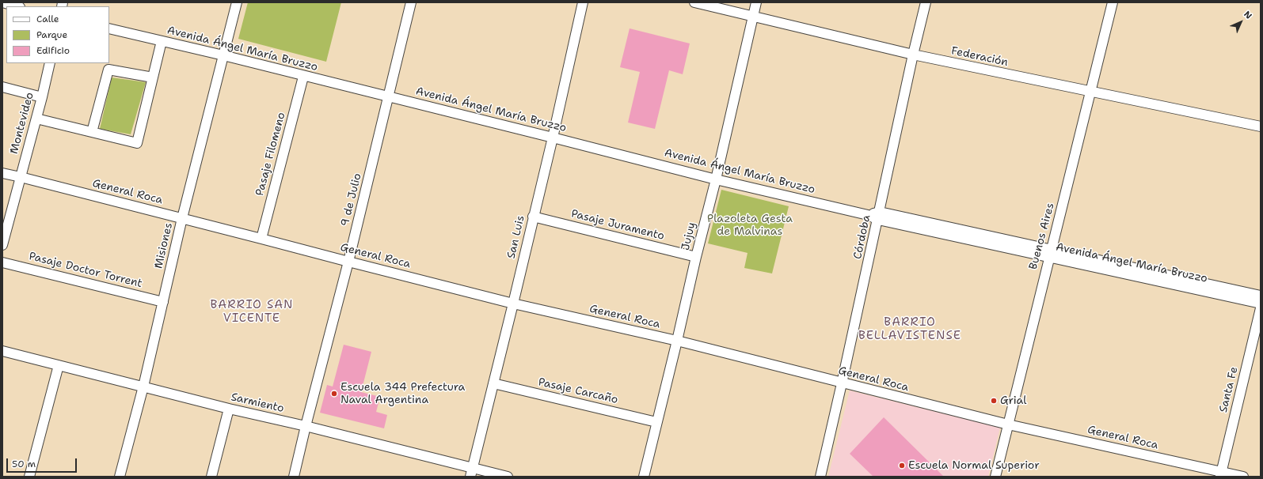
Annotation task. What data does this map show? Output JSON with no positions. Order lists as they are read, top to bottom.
{
  "streets": {
    "street": [
      "Avenida Ángel María Bruzzo",
      "Federación",
      "Montevideo",
      "Pasaje Filomeno",
      "General Roca",
      "9 de Julio",
      "Pasaje Juramento",
      "Jujuy",
      "Buenos Aires",
      "San Luis",
      "Córdoba",
      "Misiones",
      "Pasaje Doctor Torrent",
      "Santa Fe",
      "Pasaje Carcaño",
      "Sarmiento"
    ]
  },
  "crossings": [
    ["Avenida Ángel María Bruzzo", "Pasaje Filomeno"],
    ["Avenida Ángel María Bruzzo", "9 de Julio"],
    ["Avenida Ángel María Bruzzo", "Jujuy"],
    ["Avenida Ángel María Bruzzo", "Buenos Aires"],
    ["Avenida Ángel María Bruzzo", "San Luis"],
    ["Avenida Ángel María Bruzzo", "Córdoba"],
    ["Avenida Ángel María Bruzzo", "Misiones"],
    ["Federación", "Jujuy"],
    ["Federación", "Buenos Aires"],
    ["Federación", "Córdoba"],
    ["Montevideo", "General Roca"],
    ["Pasaje Filomeno", "General Roca"],
    ["General Roca", "9 de Julio"],
    ["General Roca", "Jujuy"],
    ["General Roca", "Buenos Aires"],
    ["General Roca", "San Luis"],
    ["General Roca", "Córdoba"],
    ["General Roca", "Misiones"],
    ["General Roca", "Santa Fe"],
    ["9 de Julio", "Sarmiento"],
    ["Pasaje Juramento", "Jujuy"],
    ["Pasaje Juramento", "San Luis"],
    ["Jujuy", "Pasaje Carcaño"],
    ["San Luis", "Pasaje Carcaño"],
    ["San Luis", "Sarmiento"],
    ["Misiones", "Pasaje Doctor Torrent"],
    ["Misiones", "Sarmiento"]
  ],
  "districts": ["BARRIO SAN VICENTE", "BARRIO BELLAVISTENSE"],
  "parks": ["Plazoleta Gesta de Malvinas"],
  "places": ["Escuela 344 Prefectura Naval Argentina", "Grial", "Escuela Normal Superior"],
  "legend": ["Calle", "Parque", "Edificio"],
  "scale_bar": "50 m",
  "north": "top right"
}
